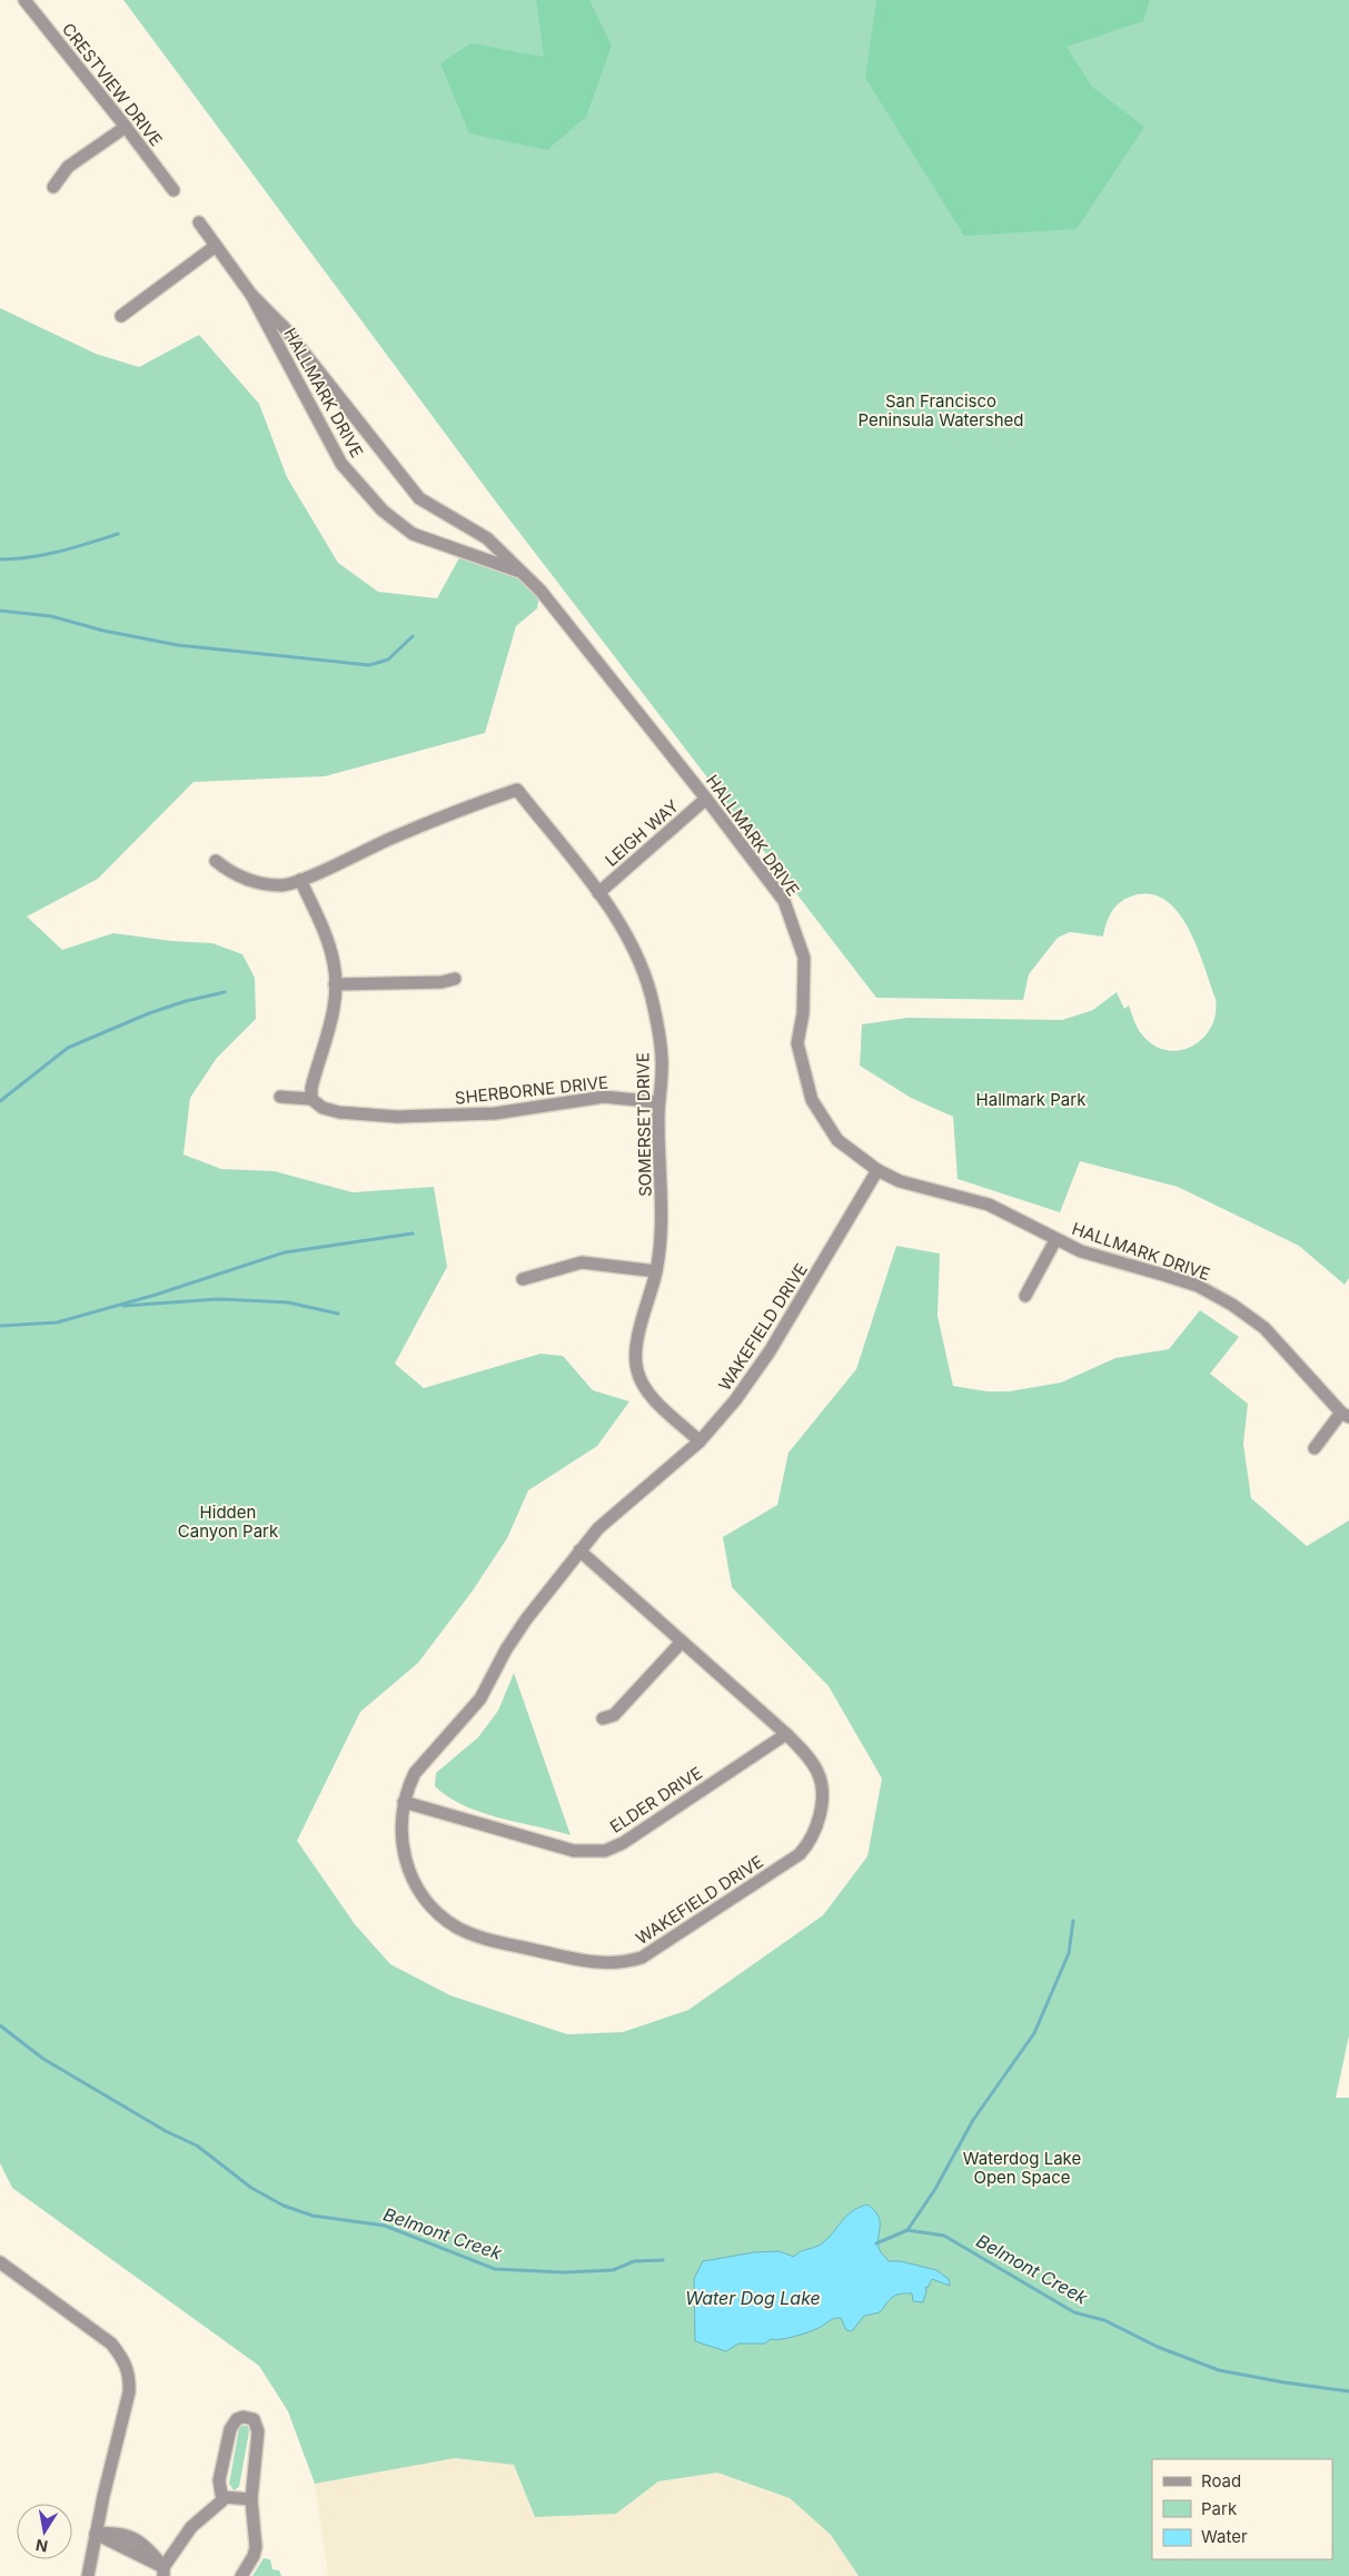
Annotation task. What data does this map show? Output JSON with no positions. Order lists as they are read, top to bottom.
{
  "streets": {
    "street": [
      "CRESTVIEW DRIVE",
      "HALLMARK DRIVE",
      "LEIGH WAY",
      "SHERBORNE DRIVE",
      "SOMERSET DRIVE",
      "WAKEFIELD DRIVE",
      "ELDER DRIVE"
    ]
  },
  "crossings": [
    ["HALLMARK DRIVE", "LEIGH WAY"],
    ["HALLMARK DRIVE", "WAKEFIELD DRIVE"],
    ["LEIGH WAY", "SOMERSET DRIVE"],
    ["SHERBORNE DRIVE", "SOMERSET DRIVE"],
    ["SOMERSET DRIVE", "WAKEFIELD DRIVE"],
    ["WAKEFIELD DRIVE", "ELDER DRIVE"]
  ],
  "water": ["Belmont Creek", "Water Dog Lake"],
  "parks": [
    "San Francisco Peninsula Watershed",
    "Hallmark Park",
    "Hidden Canyon Park",
    "Waterdog Lake Open Space"
  ],
  "legend": ["Road", "Park", "Water"],
  "north": "bottom"
}
